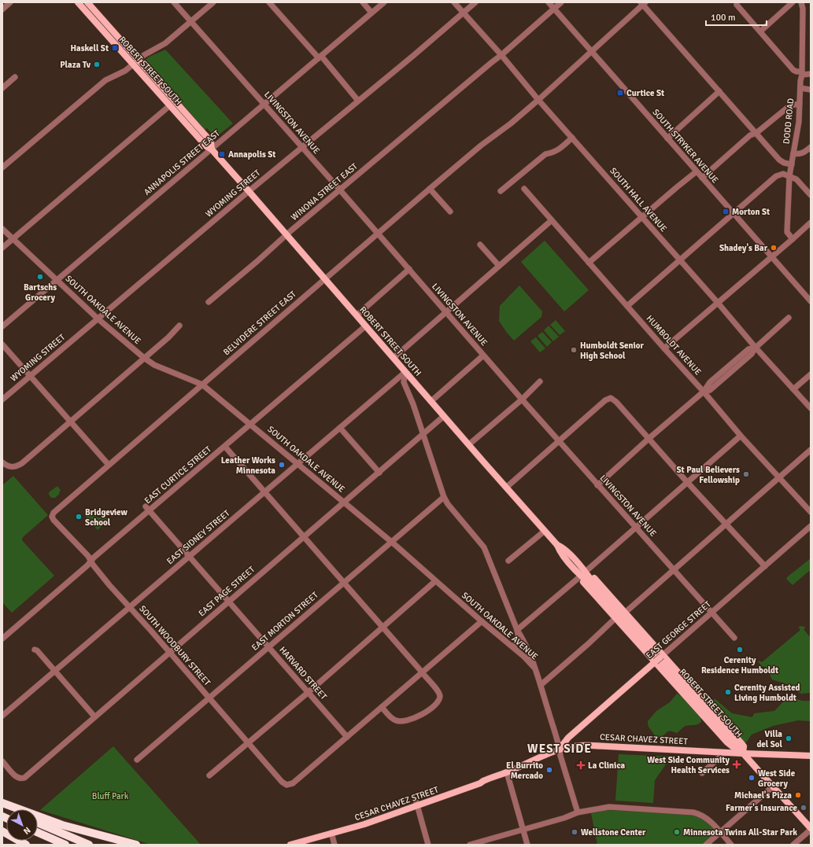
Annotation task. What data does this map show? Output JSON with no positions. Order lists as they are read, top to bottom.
{
  "streets": {
    "main road": ["ROBERT STREET SOUTH", "EAST GEORGE STREET", "CESAR CHAVEZ STREET"],
    "street": [
      "DODD ROAD",
      "LIVINGSTON AVENUE",
      "SOUTH STRYKER AVENUE",
      "ANNAPOLIS STREET EAST",
      "WINONA STREET EAST",
      "WYOMING STREET",
      "SOUTH HALL AVENUE",
      "SOUTH OAKDALE AVENUE",
      "BELVIDERE STREET EAST",
      "HUMBOLDT AVENUE",
      "EAST CURTICE STREET",
      "EAST SIDNEY STREET",
      "EAST PAGE STREET",
      "EAST MORTON STREET",
      "SOUTH WOODBURY STREET",
      "HARVARD STREET"
    ]
  },
  "crossings": [
    ["ROBERT STREET SOUTH", "ANNAPOLIS STREET EAST"],
    ["ROBERT STREET SOUTH", "WINONA STREET EAST"],
    ["ROBERT STREET SOUTH", "WYOMING STREET"],
    ["ROBERT STREET SOUTH", "BELVIDERE STREET EAST"],
    ["ROBERT STREET SOUTH", "EAST CURTICE STREET"],
    ["ROBERT STREET SOUTH", "EAST SIDNEY STREET"],
    ["ROBERT STREET SOUTH", "EAST PAGE STREET"],
    ["ROBERT STREET SOUTH", "CESAR CHAVEZ STREET"],
    ["LIVINGSTON AVENUE", "ANNAPOLIS STREET EAST"],
    ["LIVINGSTON AVENUE", "WINONA STREET EAST"],
    ["LIVINGSTON AVENUE", "WYOMING STREET"],
    ["LIVINGSTON AVENUE", "BELVIDERE STREET EAST"],
    ["LIVINGSTON AVENUE", "EAST GEORGE STREET"],
    ["SOUTH STRYKER AVENUE", "WINONA STREET EAST"],
    ["SOUTH STRYKER AVENUE", "BELVIDERE STREET EAST"],
    ["ANNAPOLIS STREET EAST", "SOUTH OAKDALE AVENUE"],
    ["WINONA STREET EAST", "SOUTH HALL AVENUE"],
    ["WYOMING STREET", "SOUTH HALL AVENUE"],
    ["WYOMING STREET", "SOUTH OAKDALE AVENUE"],
    ["SOUTH HALL AVENUE", "BELVIDERE STREET EAST"],
    ["SOUTH OAKDALE AVENUE", "BELVIDERE STREET EAST"],
    ["SOUTH OAKDALE AVENUE", "EAST CURTICE STREET"],
    ["SOUTH OAKDALE AVENUE", "EAST SIDNEY STREET"],
    ["SOUTH OAKDALE AVENUE", "EAST PAGE STREET"],
    ["SOUTH OAKDALE AVENUE", "EAST MORTON STREET"],
    ["BELVIDERE STREET EAST", "SOUTH WOODBURY STREET"],
    ["EAST CURTICE STREET", "SOUTH WOODBURY STREET"],
    ["EAST CURTICE STREET", "HARVARD STREET"],
    ["EAST SIDNEY STREET", "SOUTH WOODBURY STREET"],
    ["EAST SIDNEY STREET", "HARVARD STREET"],
    ["EAST PAGE STREET", "SOUTH WOODBURY STREET"],
    ["EAST PAGE STREET", "HARVARD STREET"],
    ["EAST MORTON STREET", "SOUTH WOODBURY STREET"],
    ["EAST MORTON STREET", "HARVARD STREET"],
    ["EAST GEORGE STREET", "CESAR CHAVEZ STREET"],
    ["SOUTH WOODBURY STREET", "HARVARD STREET"]
  ],
  "districts": ["WEST SIDE"],
  "parks": ["Bluff Park"],
  "places": {
    "transit": [
      "Haskell St",
      "Curtice St",
      "Annapolis St",
      "Morton St"
    ],
    "other": [
      "Plaza Tv",
      "Shadey's Bar",
      "Bartschs Grocery",
      "Humboldt Senior High School",
      "Leather Works Minnesota",
      "St Paul Believers Fellowship",
      "Bridgeview School",
      "Cerenity Residence Humboldt",
      "Cerenity Assisted Living Humboldt",
      "Villa del Sol",
      "El Burrito Mercado",
      "West Side Grocery",
      "Michael's Pizza",
      "Farmer's Insurance",
      "Wellstone Center",
      "Minnesota Twins All-Star Park"
    ],
    "health": ["West Side Community Health Services", "La Clinica"]
  },
  "scale_bar": "100 m",
  "north": "bottom right"
}
